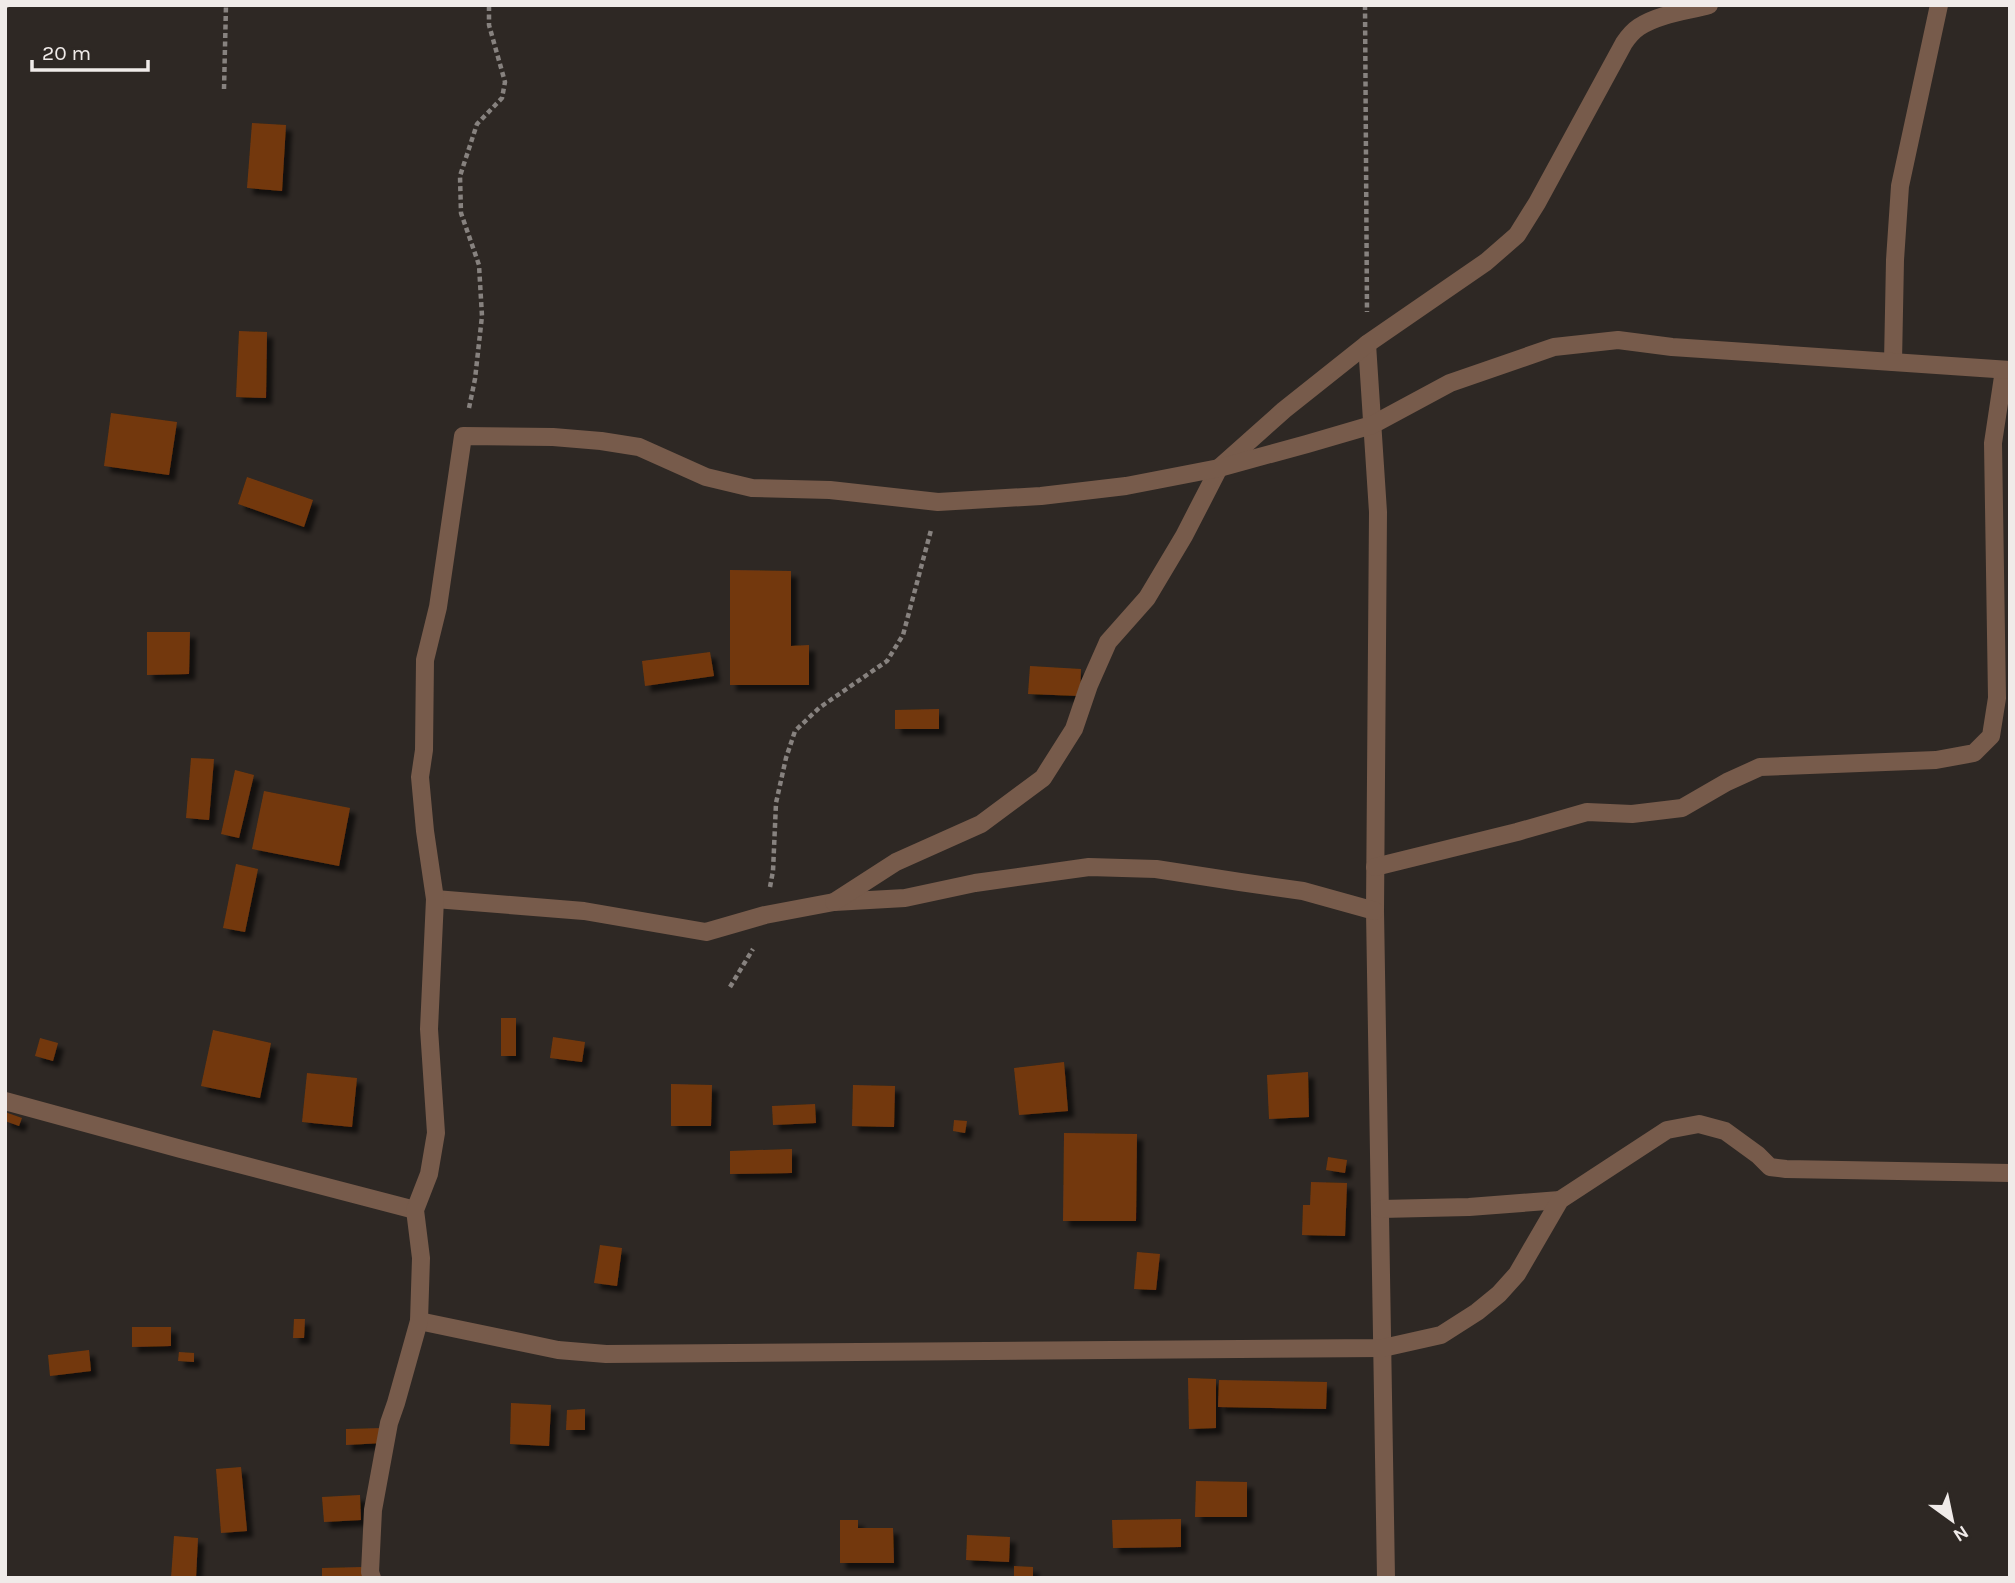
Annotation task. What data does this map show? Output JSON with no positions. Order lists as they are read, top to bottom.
{
  "scale_bar": "20 m",
  "north": "bottom right"
}
